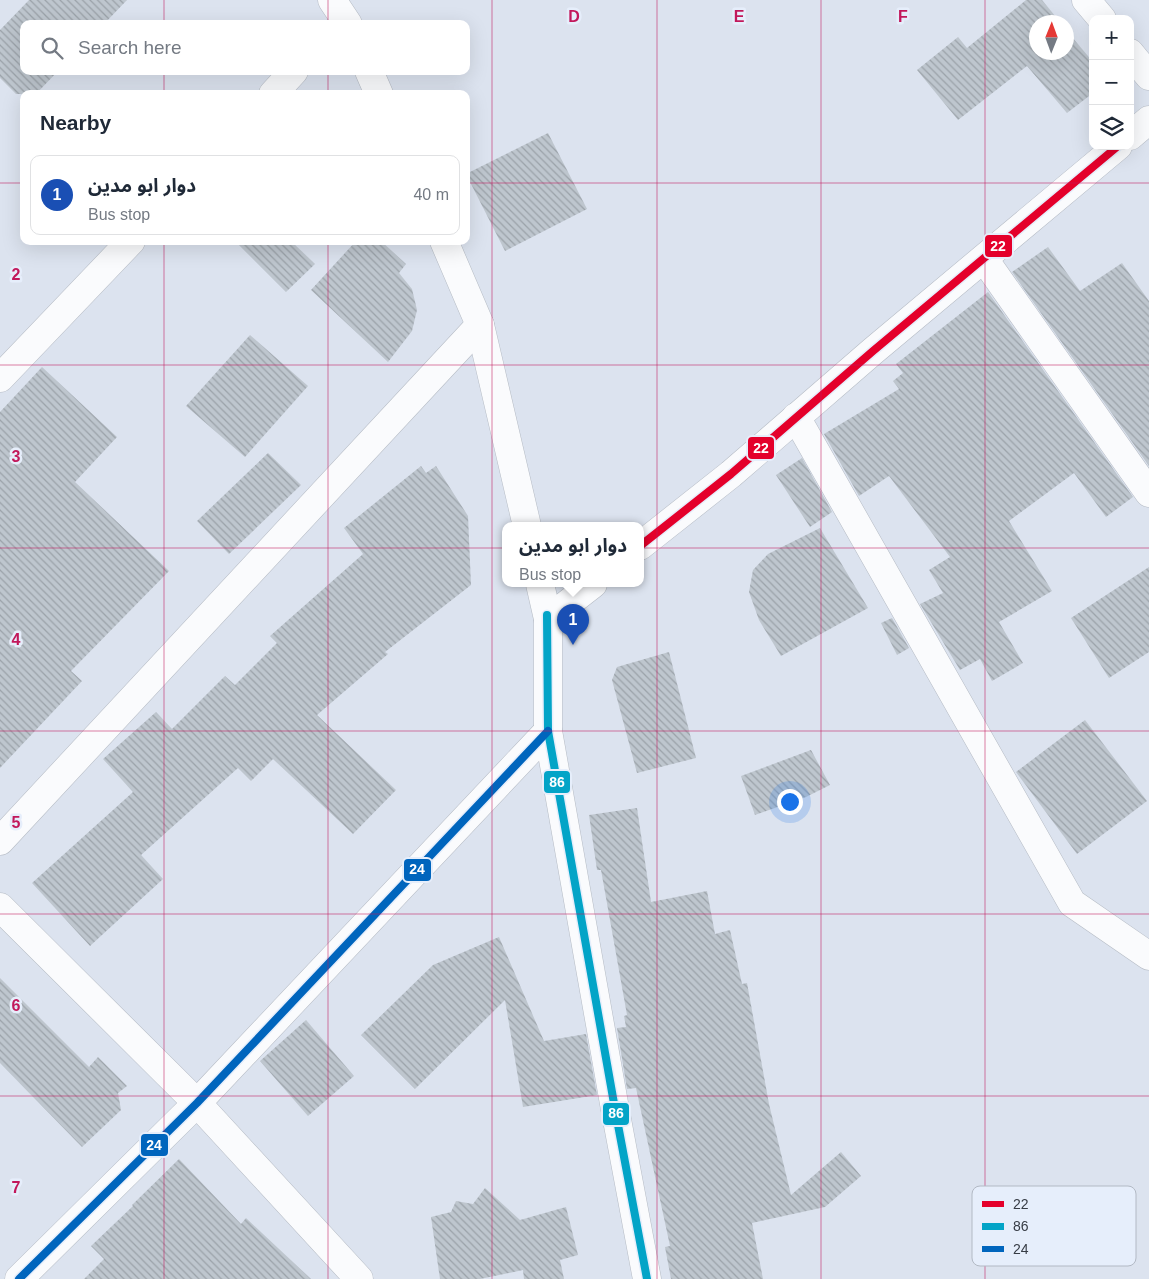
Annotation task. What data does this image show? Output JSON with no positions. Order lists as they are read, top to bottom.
{
  "lines": ["transit line 22", "transit line 86", "transit line 24"],
  "legend": ["22", "86", "24"],
  "north": "top",
  "page": {
    "map_buttons": ["+", "−"],
    "search": "Search here",
    "heading": "Nearby",
    "list": [
      {
        "mark": "1",
        "name": "دوار ابو مدين",
        "note": "Bus stop",
        "value": "40 m"
      }
    ],
    "popup": ["دوار ابو مدين", "Bus stop"],
    "pins": "1"
  },
  "grid": {
    "columns": ["D", "E", "F"],
    "rows": [
      "2",
      "3",
      "4",
      "5",
      "6",
      "7"
    ]
  }
}
